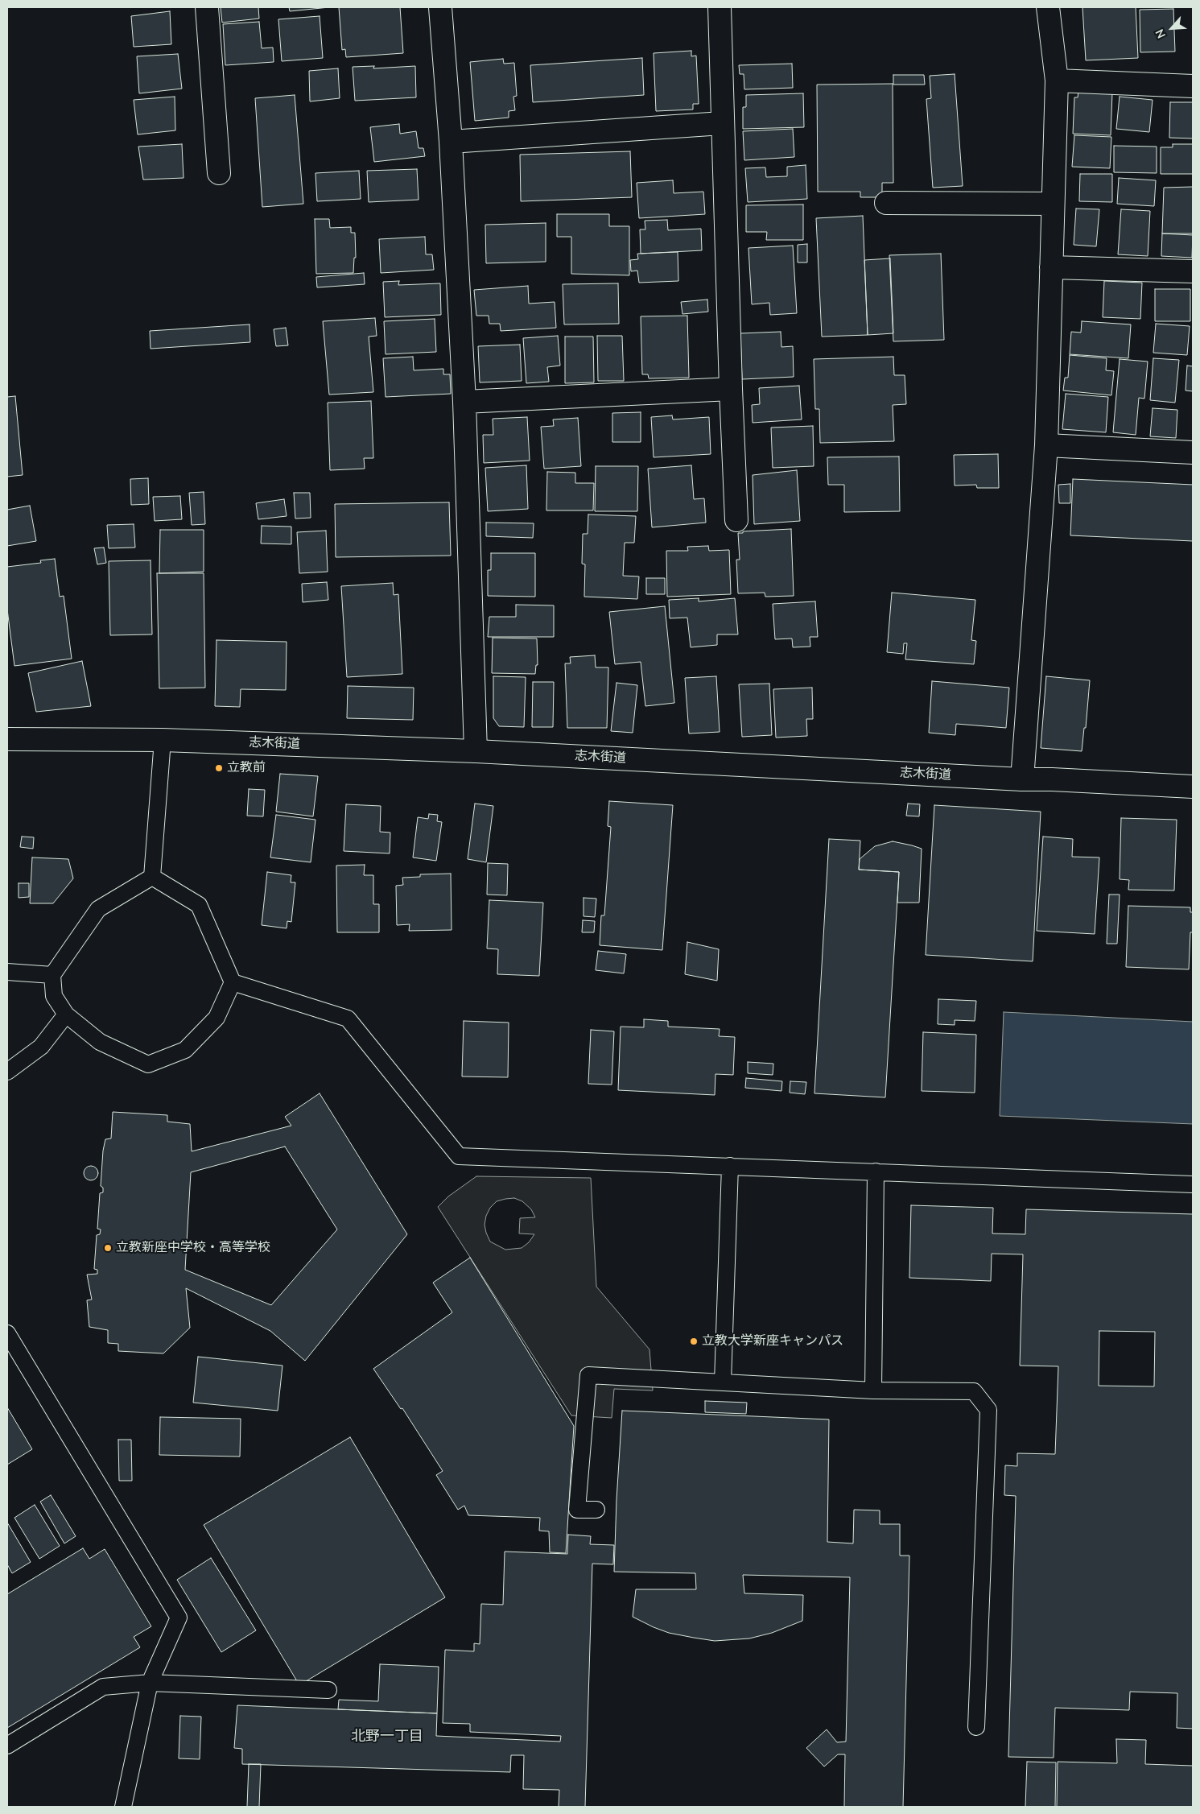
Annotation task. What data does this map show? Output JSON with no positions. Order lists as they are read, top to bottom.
{
  "streets": {
    "street": ["志木街道"]
  },
  "districts": ["北野一丁目"],
  "places": ["立教前", "立教新座中学校・高等学校", "立教大学新座キャンパス"],
  "north": "bottom left"
}
